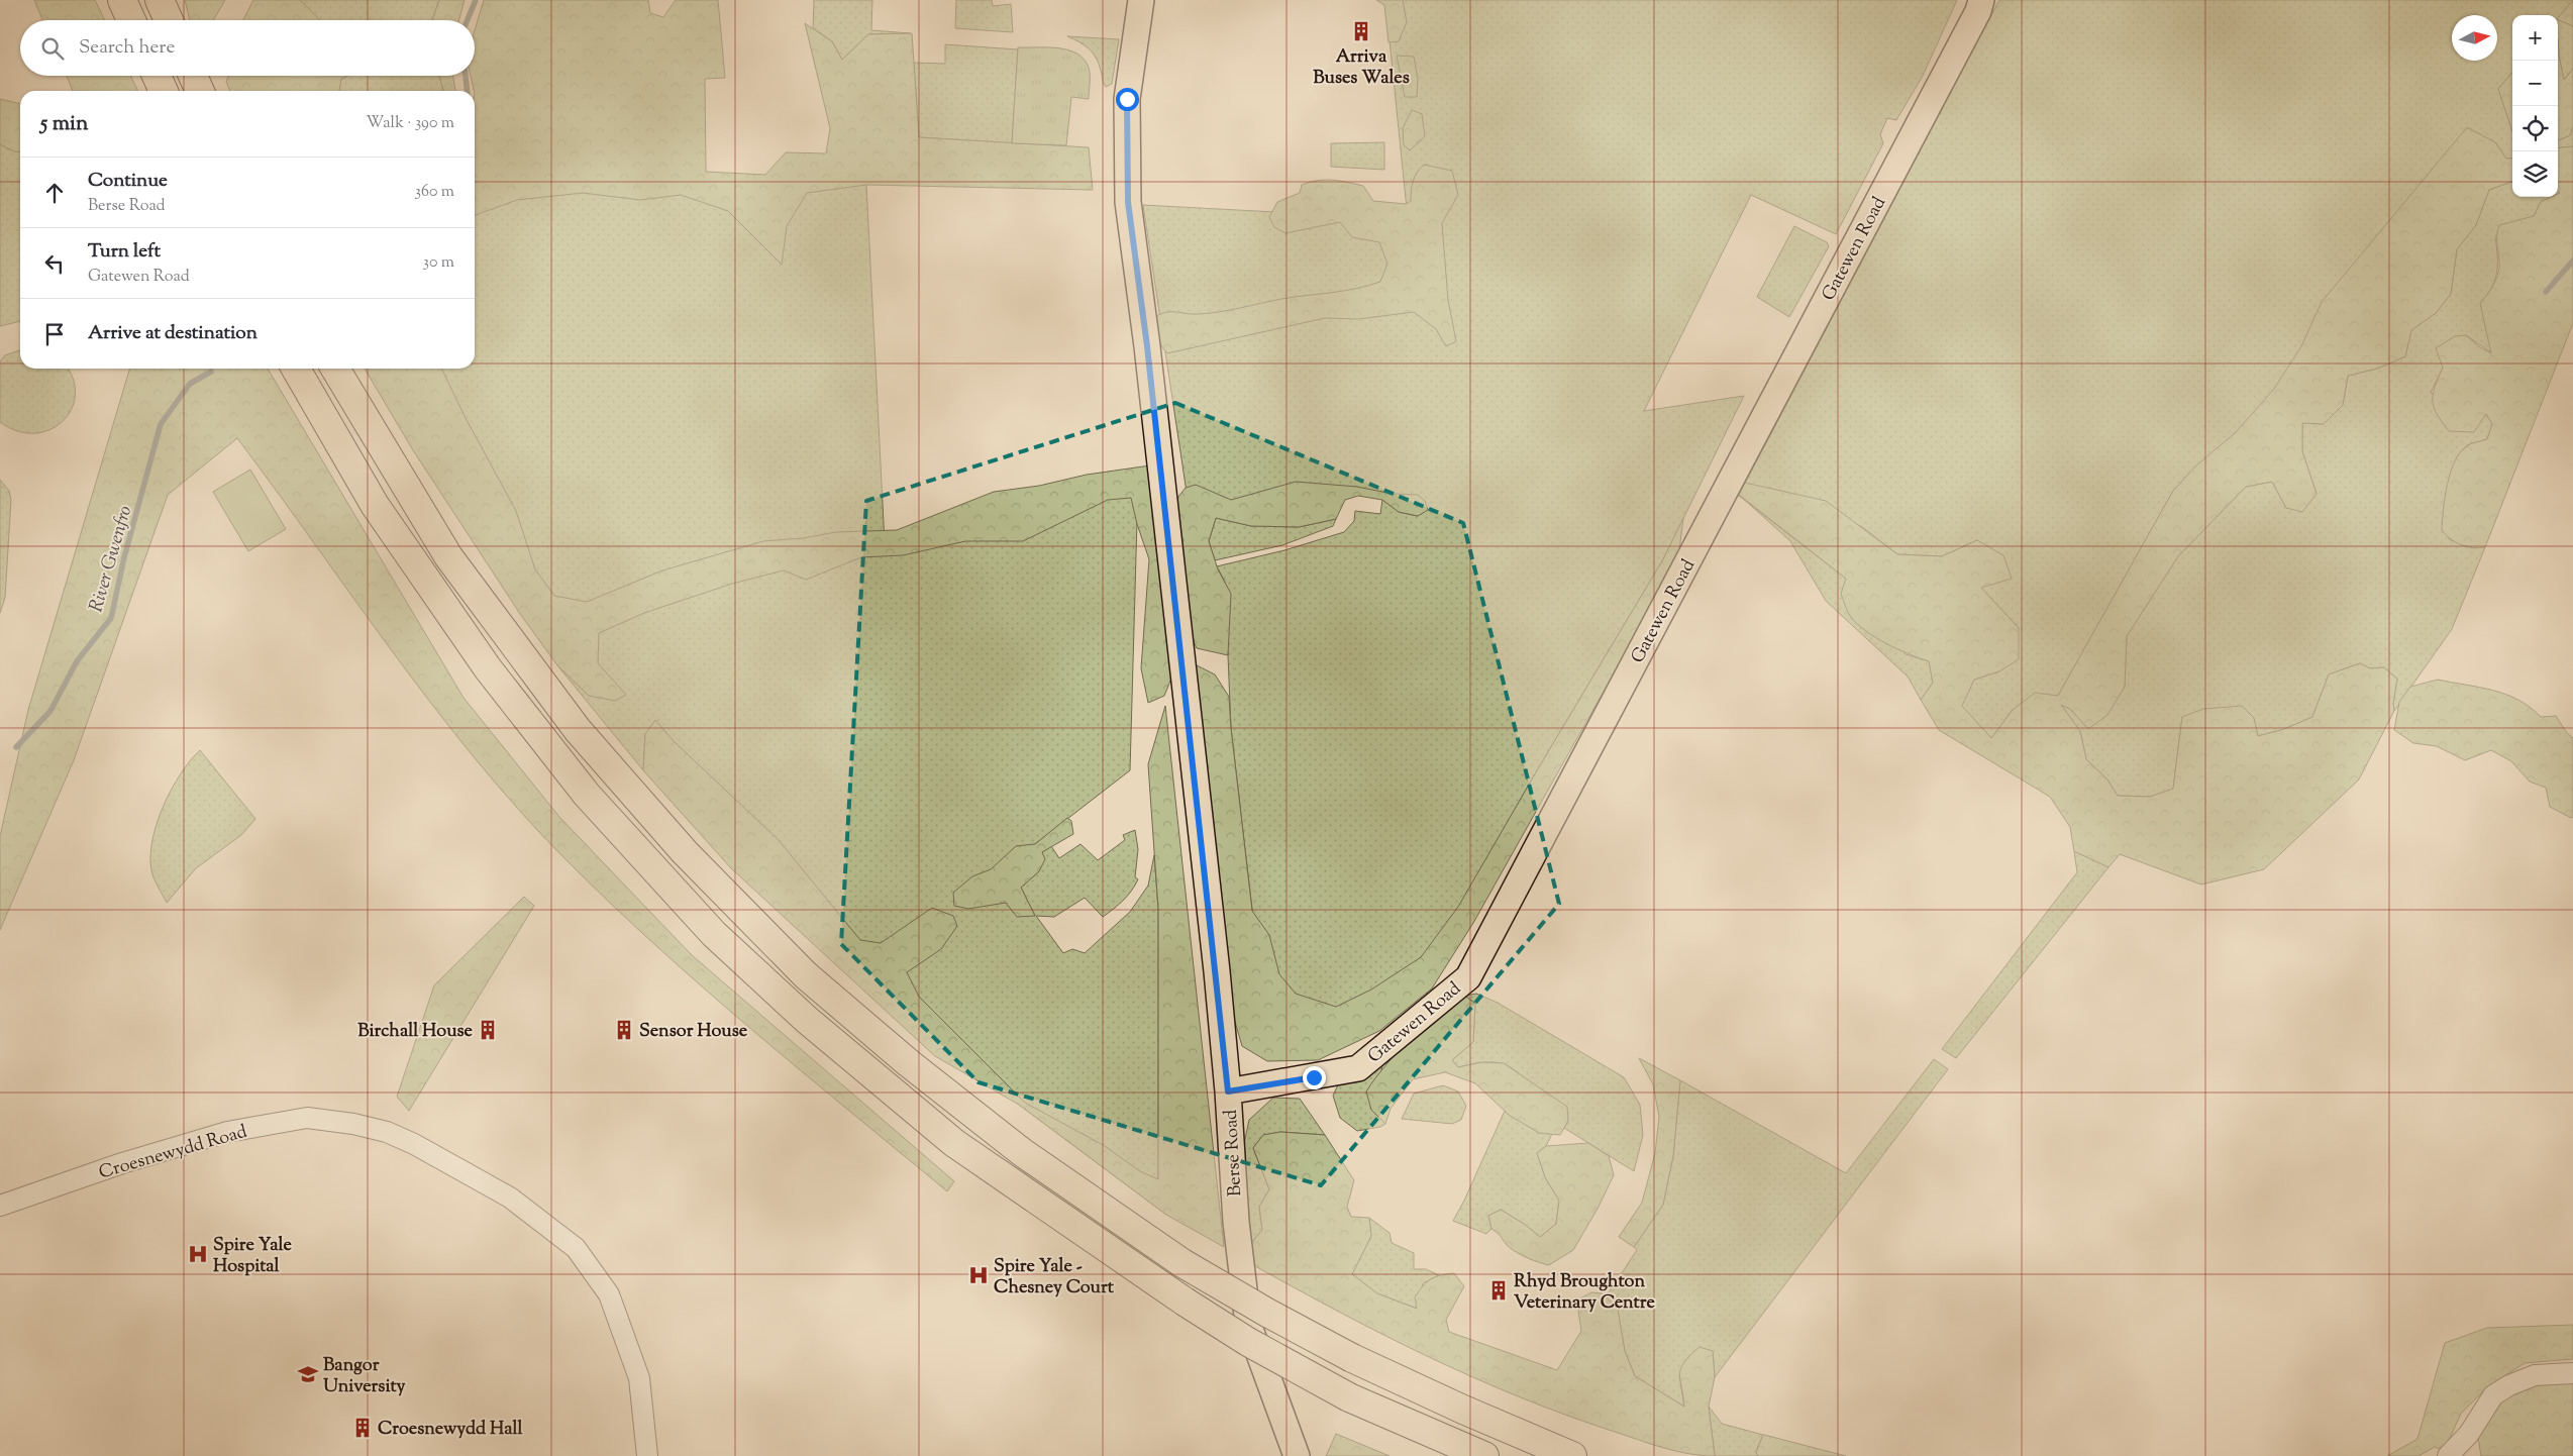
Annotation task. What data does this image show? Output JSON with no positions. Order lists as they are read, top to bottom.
{
  "streets": {
    "main road": ["Gatewen Road", "Berse Road"],
    "street": ["Croesnewydd Road"]
  },
  "crossings": [
    ["Gatewen Road", "Berse Road"]
  ],
  "water": ["River Gwenfro"],
  "places": {
    "building": [
      "Arriva Buses Wales",
      "Birchall House",
      "Sensor House",
      "Rhyd Broughton Veterinary Centre",
      "Croesnewydd Hall"
    ],
    "hospital": ["Spire Yale Hospital", "Spire Yale - Chesney Court"],
    "school or university": ["Bangor University"]
  },
  "north": "right",
  "page": {
    "map_buttons": ["+", "−"],
    "search": "Search here",
    "heading": ["5 min", "Walk · 390 m"],
    "list": [
      ["Continue", "Berse Road", "360 m"],
      ["Turn left", "Gatewen Road", "30 m"],
      "Arrive at destination"
    ]
  }
}
